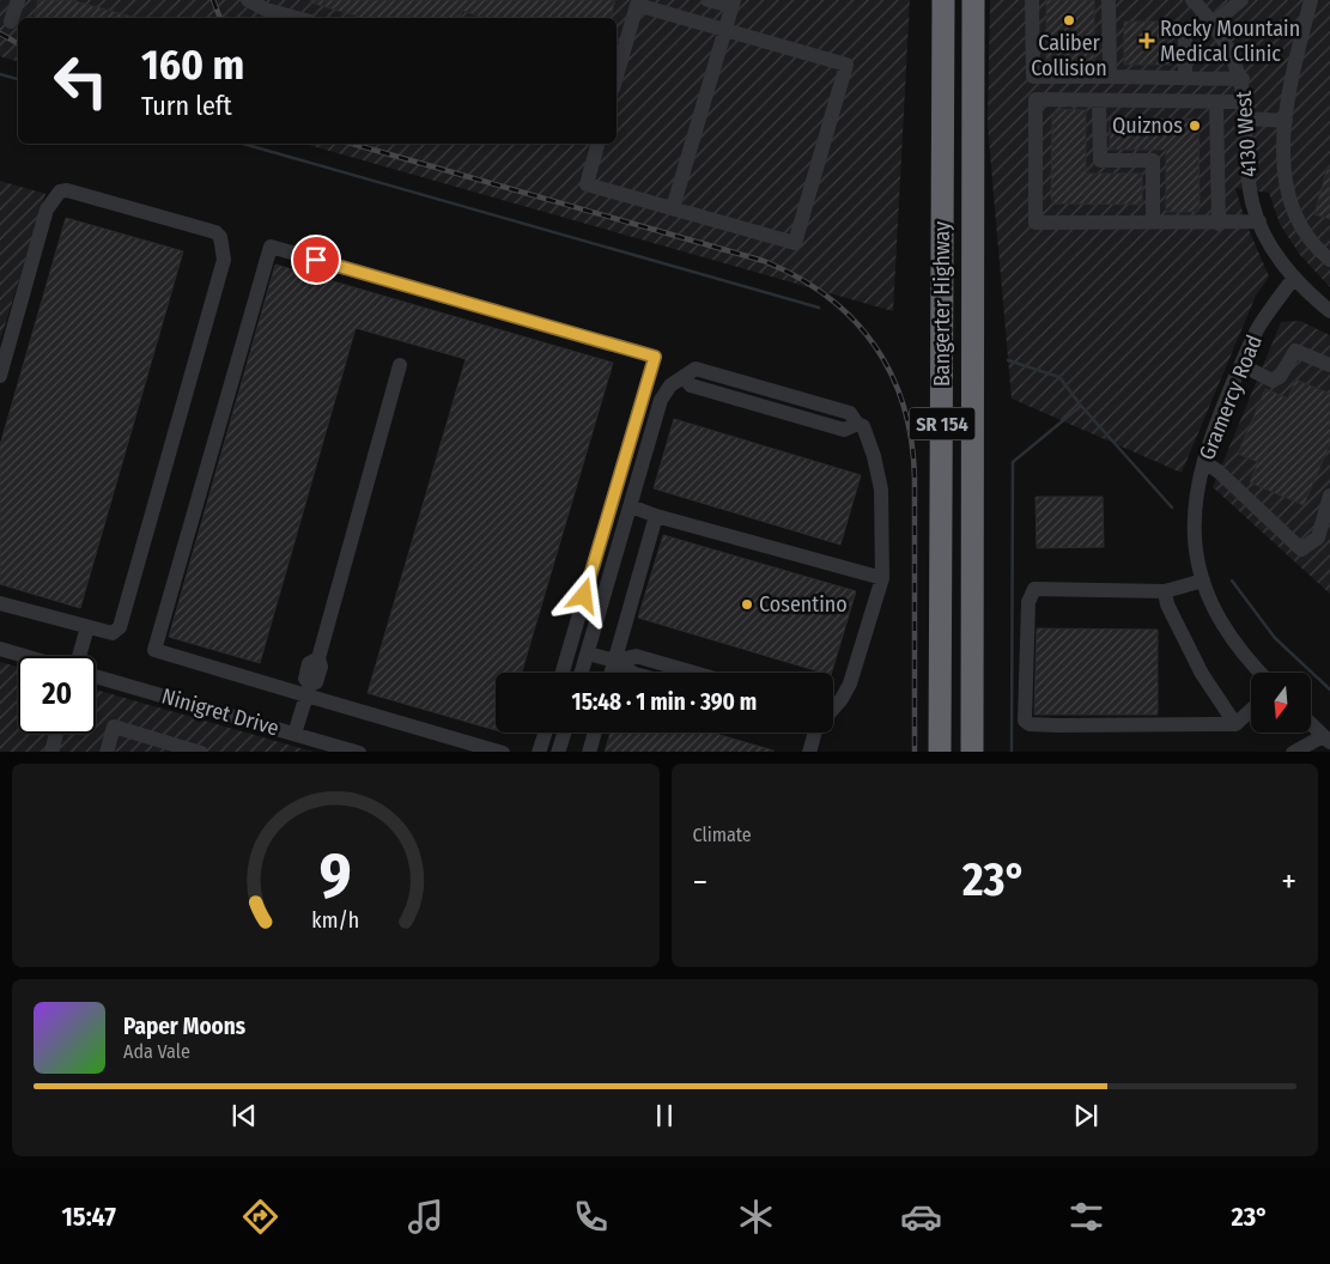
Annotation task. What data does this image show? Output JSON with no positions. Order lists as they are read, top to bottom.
{
  "streets": {
    "highway": ["Bangerter Highway", "SR 154"],
    "street": ["4130 West", "Gramercy Road", "Ninigret Drive"]
  },
  "crossings": [
    ["4130 West", "Gramercy Road"]
  ],
  "places": {
    "other": ["Caliber Collision", "Quiznos", "Cosentino"],
    "health": ["Rocky Mountain Medical Clinic"]
  },
  "north": "bottom",
  "page": {
    "turn": ["160 m", "Turn left"],
    "limit": "20",
    "trip": "15:48 · 1 min · 390 m",
    "tile": "Climate",
    "heat": ["−", "23°", "+"],
    "song": ["Paper Moons", "Ada Vale"],
    "tabs": ["15:47", "23°"],
    "gauge": ["9", "km/h"]
  }
}
